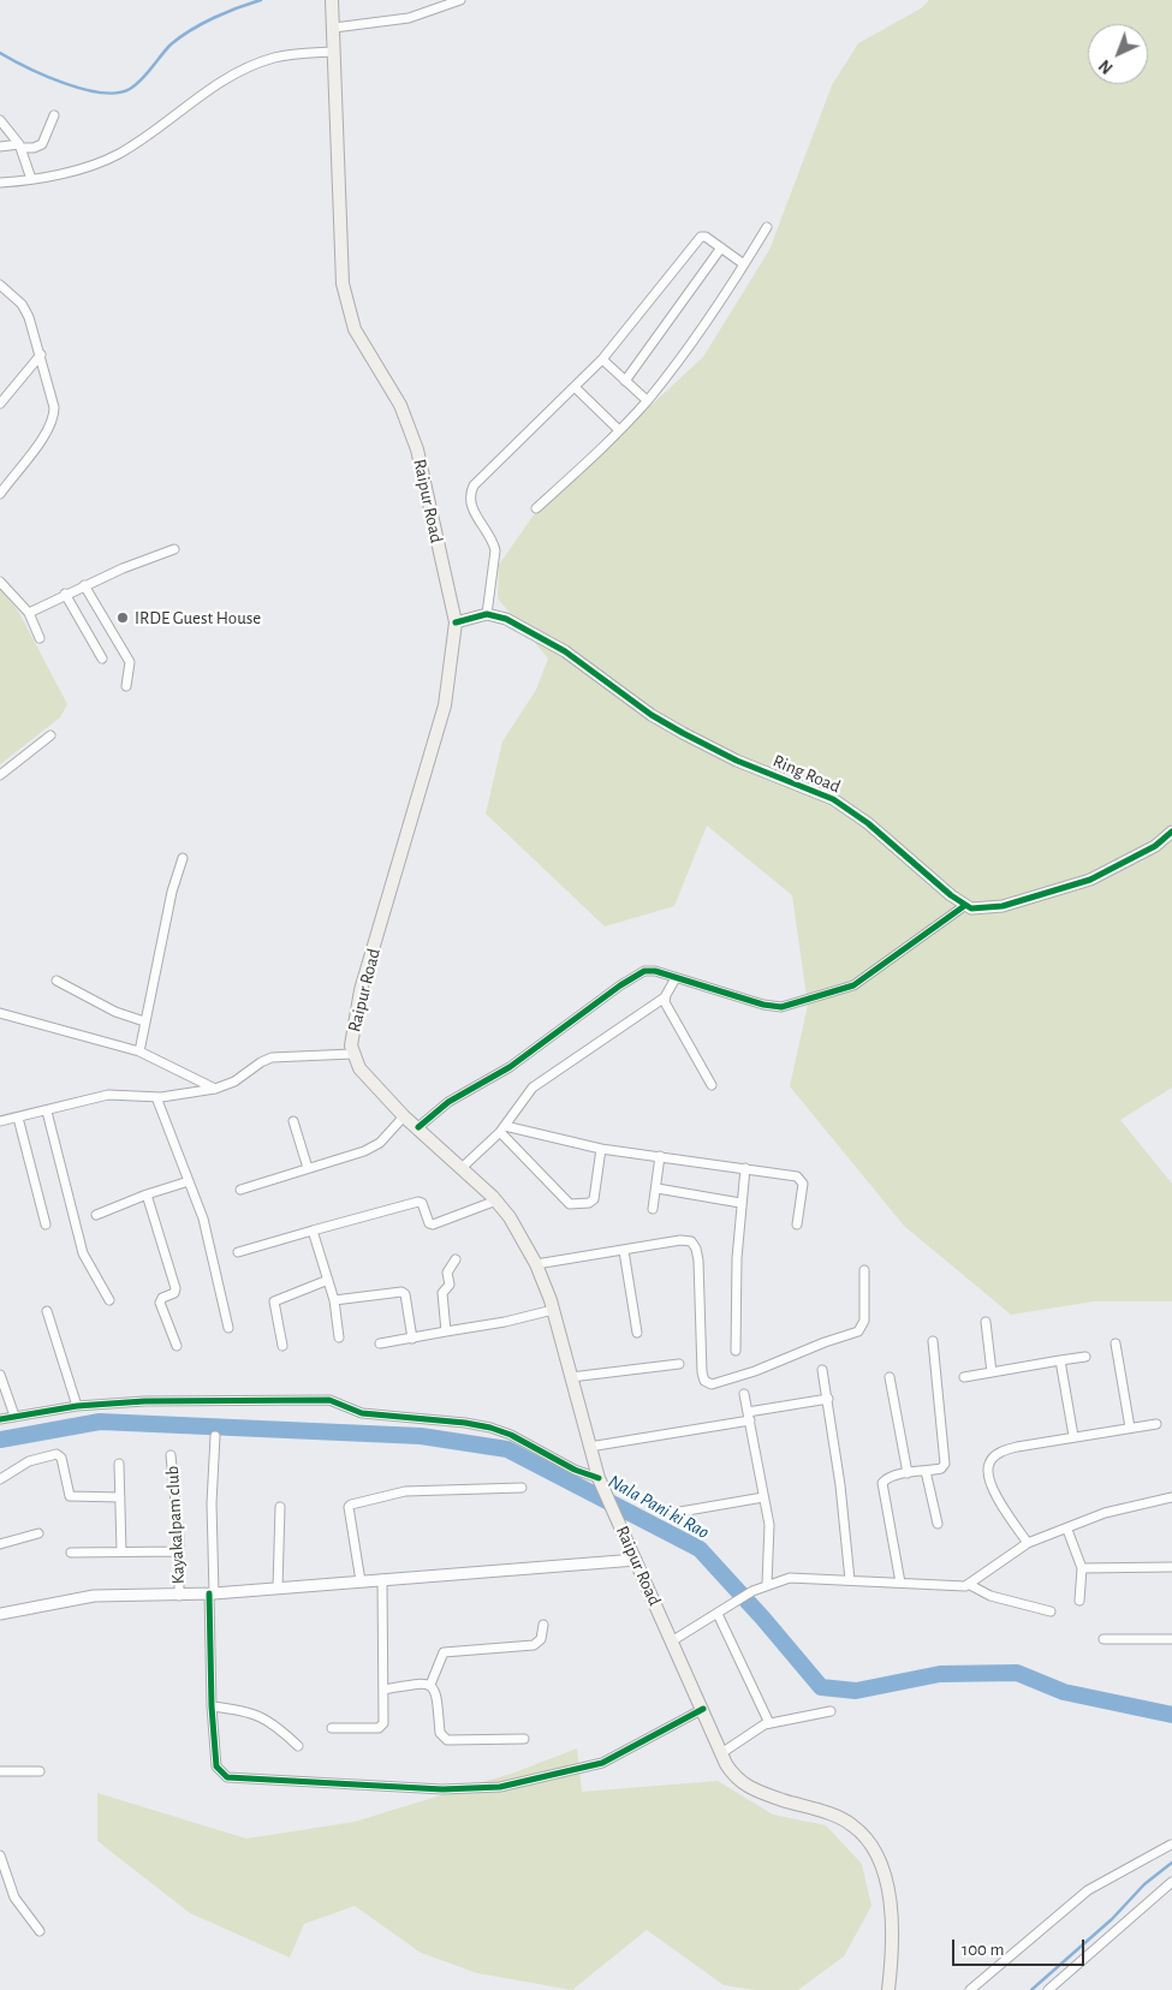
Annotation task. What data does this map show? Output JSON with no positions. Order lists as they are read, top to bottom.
{
  "streets": {
    "main road": ["Raipur Road"],
    "street": ["Ring Road", "Kayakalpam club"]
  },
  "water": ["Nala Pani ki Rao"],
  "places": ["IRDE Guest House"],
  "scale_bar": "100 m",
  "north": "bottom left"
}
